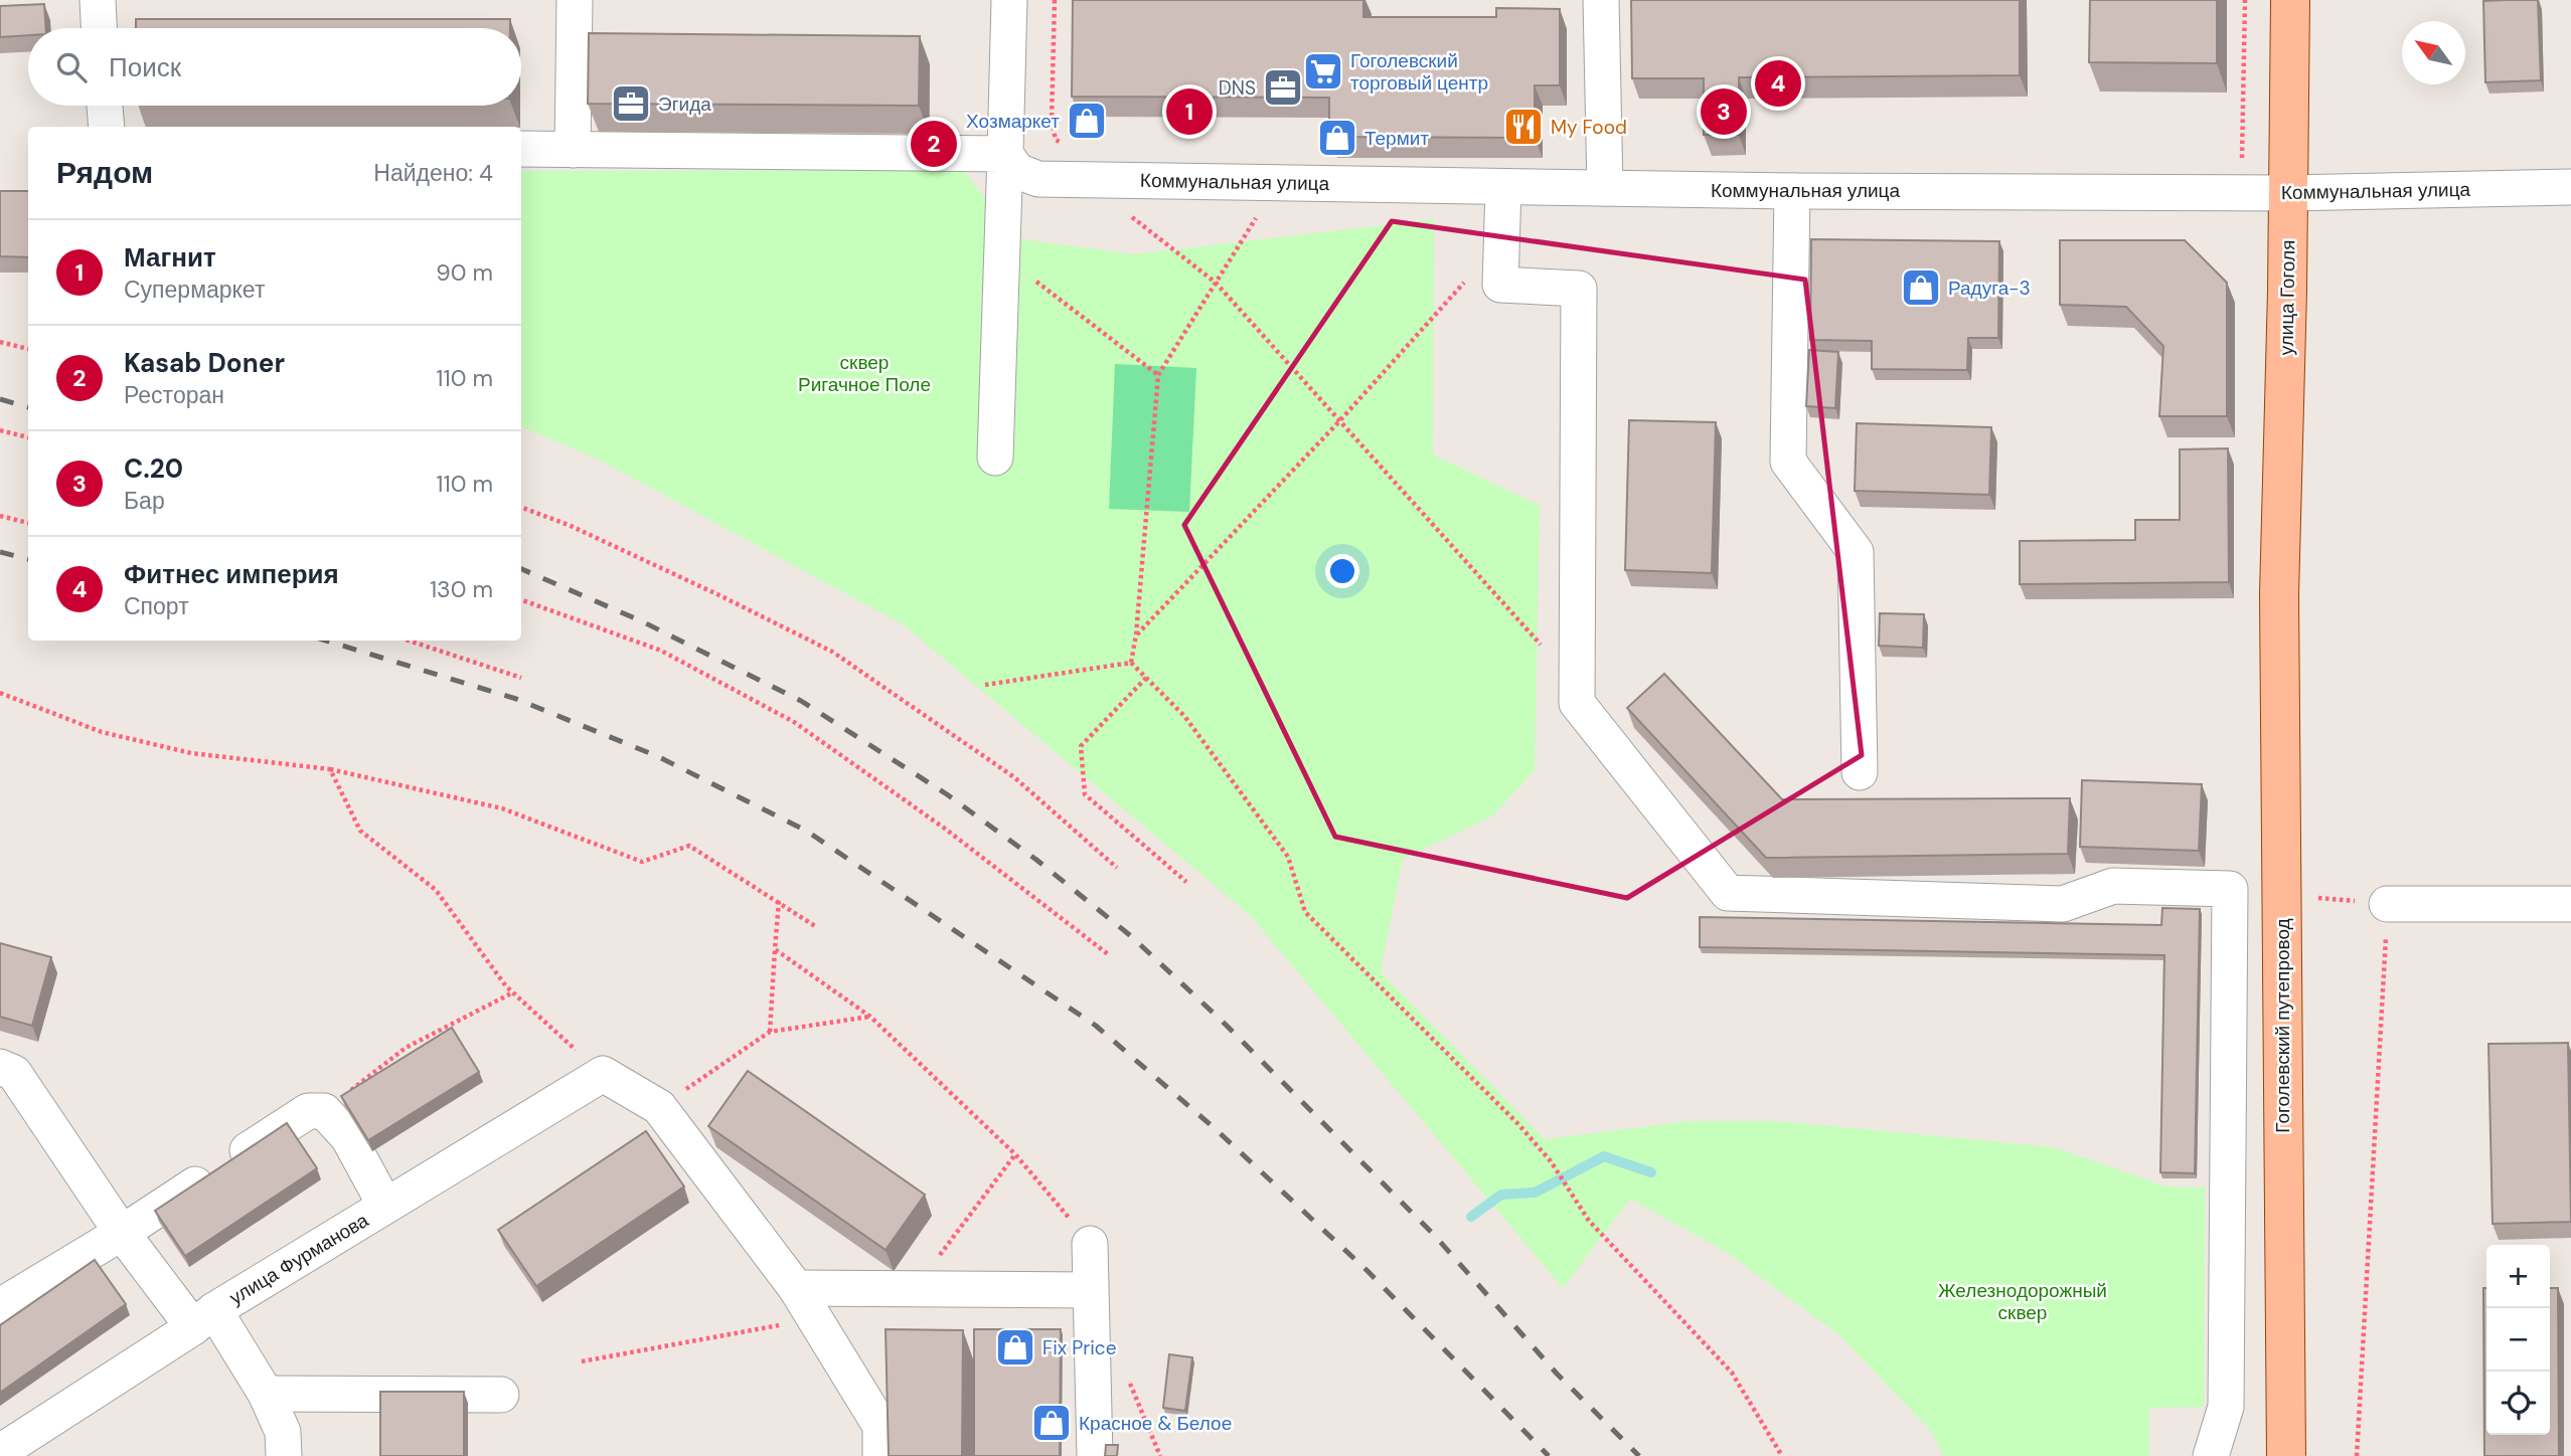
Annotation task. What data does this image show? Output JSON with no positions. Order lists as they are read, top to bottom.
{
  "streets": {
    "main road": ["улица Гоголя", "Гоголевский путепровод"],
    "street": ["Коммунальная улица", "улица Фурманова"]
  },
  "crossings": [
    ["Коммунальная улица", "улица Гоголя"],
    ["улица Гоголя", "Гоголевский путепровод"]
  ],
  "parks": ["сквер Ригачное Поле", "Железнодорожный сквер"],
  "places": {
    "supermarket": ["Гоголевский торговый центр"],
    "office": ["DNS", "Эгида"],
    "shop": [
      "Хозмаркет",
      "Термит",
      "Радуга-3",
      "Fix Price",
      "Красное & Белое"
    ],
    "restaurant": ["My Food"]
  },
  "north": "top left",
  "page": {
    "search": "Поиск",
    "pins": [
      "4",
      "1",
      "3",
      "2"
    ],
    "heading": ["Рядом", "Найдено: 4"],
    "list": [
      {
        "mark": "1",
        "name": "Магнит",
        "note": "Супермаркет",
        "value": "90 m"
      },
      {
        "mark": "2",
        "name": "Kasab Doner",
        "note": "Ресторан",
        "value": "110 m"
      },
      {
        "mark": "3",
        "name": "C.20",
        "note": "Бар",
        "value": "110 m"
      },
      {
        "mark": "4",
        "name": "Фитнес империя",
        "note": "Спорт",
        "value": "130 m"
      }
    ],
    "map_buttons": ["+", "−"]
  }
}
